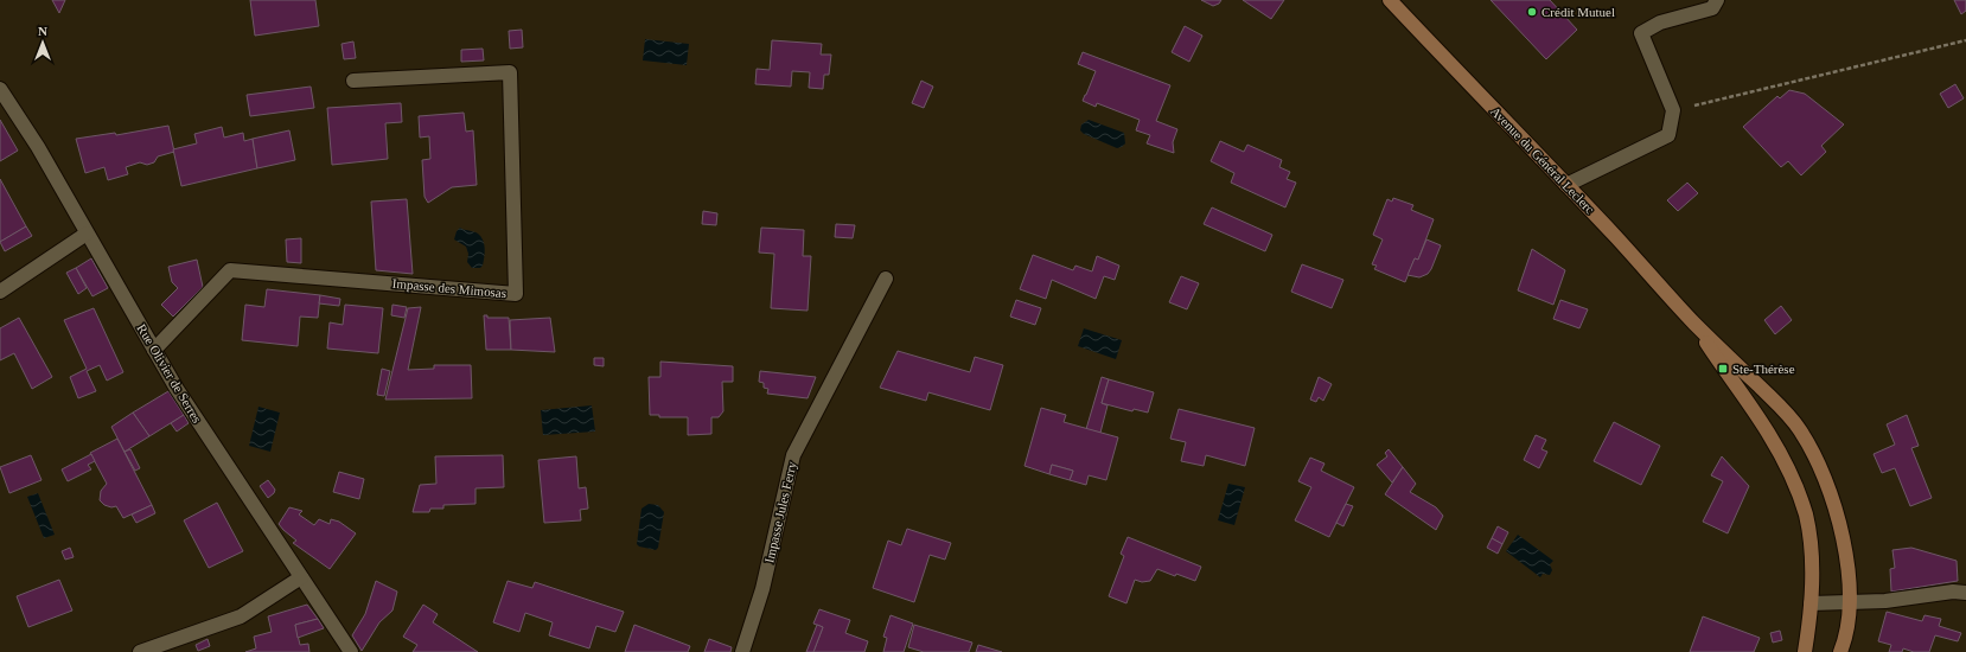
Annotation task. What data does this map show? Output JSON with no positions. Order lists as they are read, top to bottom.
{
  "streets": {
    "main road": ["Avenue du Général Leclerc"],
    "street": ["Impasse des Mimosas", "Rue Olivier de Serres", "Impasse Jules Ferry"]
  },
  "crossings": [
    ["Impasse des Mimosas", "Rue Olivier de Serres"]
  ],
  "places": {
    "other": ["Crédit Mutuel"],
    "transit": ["Ste-Thérèse"]
  },
  "north": "top"
}
